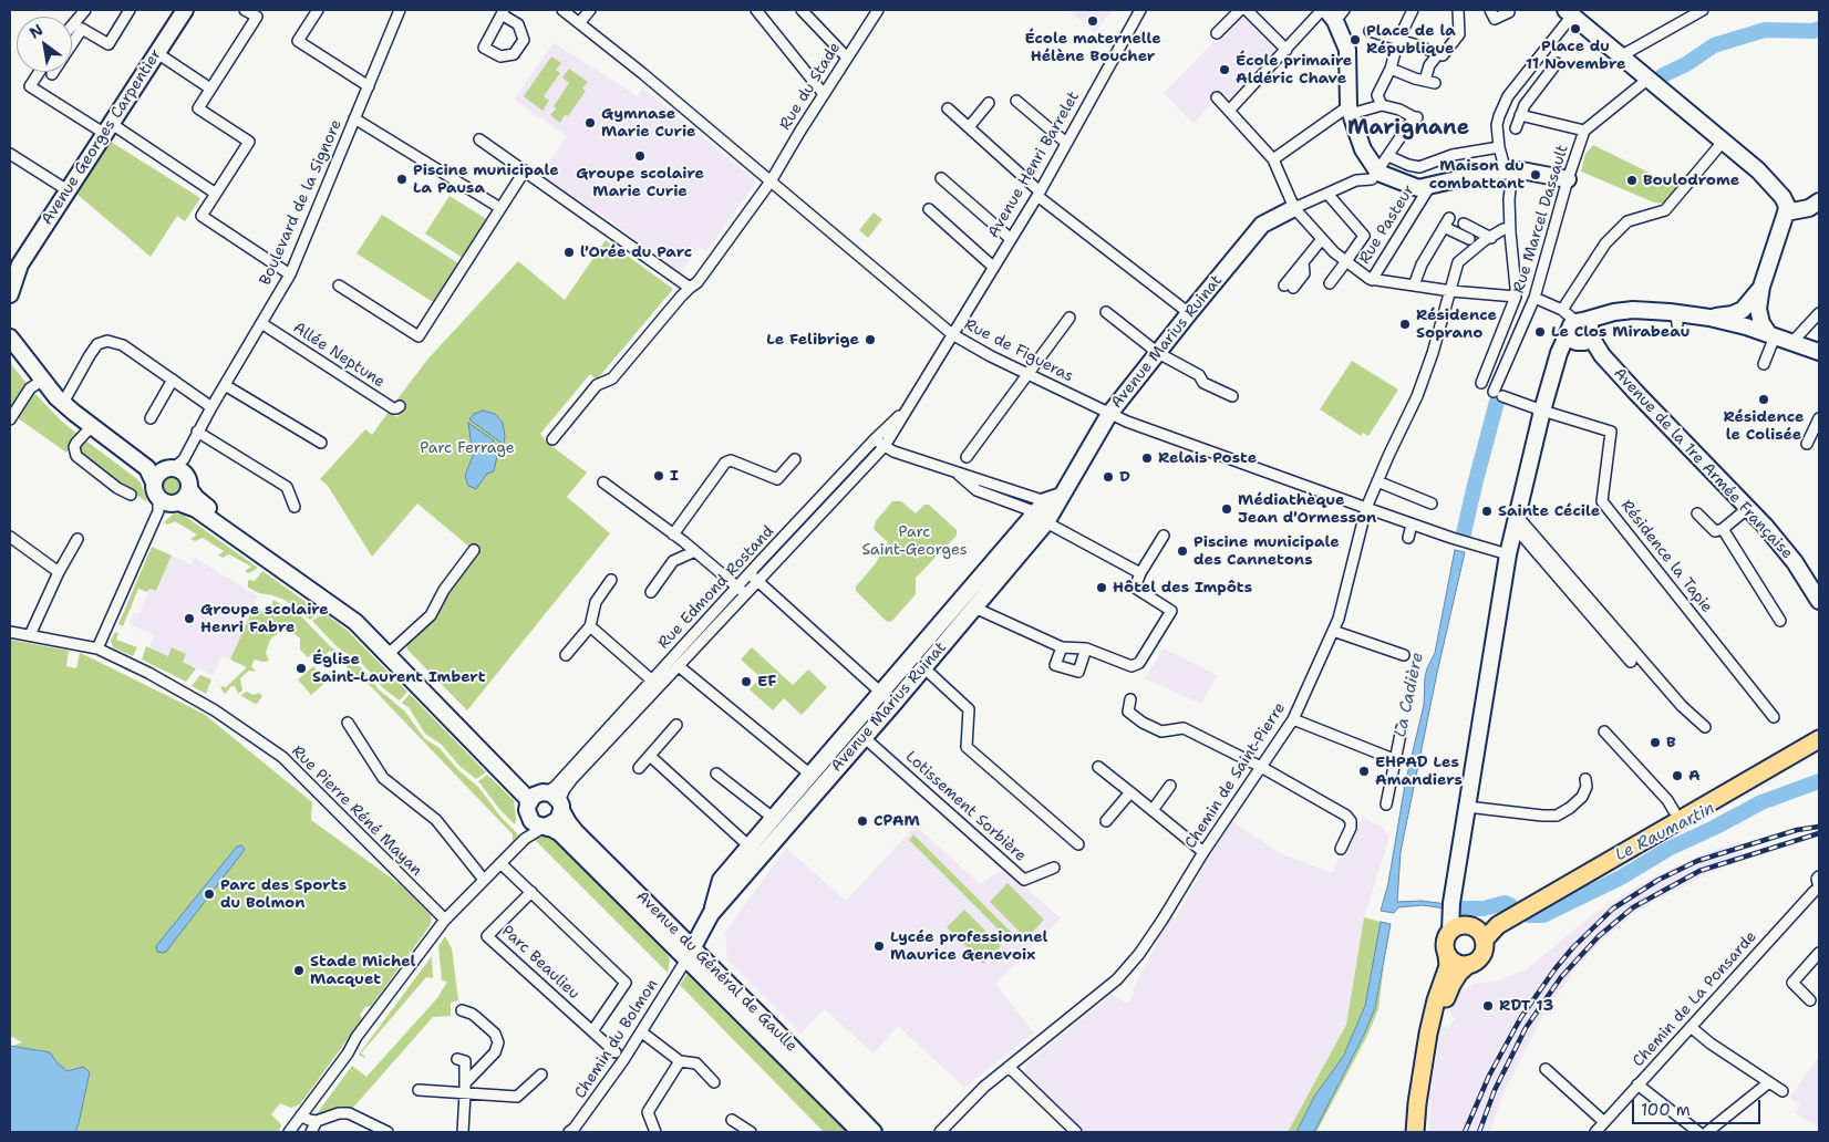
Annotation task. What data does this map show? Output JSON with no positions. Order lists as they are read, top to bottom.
{
  "streets": {
    "street": [
      "Rue du Stade",
      "Avenue Georges Carpentier",
      "Avenue Henri Barrelet",
      "Boulevard de la Signore",
      "Rue Marcel Dassault",
      "Rue Pasteur",
      "Avenue Marius Ruinat",
      "Rue de Figueras",
      "Allée Neptune",
      "Avenue de la 1re Armée Française",
      "Résidence la Tapie",
      "Rue Edmond Rostand",
      "Chemin de Saint-Pierre",
      "Lotissement Sorbière",
      "Rue Pierre Réné Mayan",
      "Parc Beaulieu",
      "Avenue du Général de Gaulle",
      "Chemin de La Ponsarde",
      "Chemin du Bolmon"
    ]
  },
  "crossings": [
    ["Rue du Stade", "Rue de Figueras"],
    ["Avenue Henri Barrelet", "Rue de Figueras"],
    ["Avenue Henri Barrelet", "Rue Edmond Rostand"],
    ["Boulevard de la Signore", "Allée Neptune"],
    ["Boulevard de la Signore", "Rue Pierre Réné Mayan"],
    ["Rue Marcel Dassault", "Résidence la Tapie"],
    ["Avenue Marius Ruinat", "Rue de Figueras"],
    ["Avenue Marius Ruinat", "Lotissement Sorbière"],
    ["Avenue Marius Ruinat", "Avenue du Général de Gaulle"],
    ["Avenue Marius Ruinat", "Chemin du Bolmon"],
    ["Rue de Figueras", "Rue Edmond Rostand"],
    ["Rue de Figueras", "Chemin de Saint-Pierre"],
    ["Rue Edmond Rostand", "Avenue du Général de Gaulle"],
    ["Avenue du Général de Gaulle", "Chemin du Bolmon"]
  ],
  "districts": ["Marignane"],
  "water": ["La Cadière", "Le Raumartin"],
  "parks": ["Parc Ferrage", "Parc Saint-Georges"],
  "places": [
    "École maternelle Hélène Boucher",
    "Place du 11 Novembre",
    "Place de la République",
    "École primaire Aldéric Chave",
    "Gymnase Marie Curie",
    "Groupe scolaire Marie Curie",
    "Maison du combattant",
    "Piscine municipale La Pausa",
    "Boulodrome",
    "l'Orée du Parc",
    "Résidence Soprano",
    "Le Clos Mirabeau",
    "Le Felibrige",
    "Résidence le Colisée",
    "Relais Poste",
    "I",
    "D",
    "Médiathèque Jean d'Ormesson",
    "Sainte Cécile",
    "Piscine municipale des Cannetons",
    "Hôtel des Impôts",
    "Groupe scolaire Henri Fabre",
    "Église Saint-Laurent Imbert",
    "EF",
    "B",
    "EHPAD Les Amandiers",
    "A",
    "CPAM",
    "Parc des Sports du Bolmon",
    "Lycée professionnel Maurice Genevoix",
    "Stade Michel Macquet",
    "RDT 13"
  ],
  "scale_bar": "100 m",
  "north": "top left"
}
